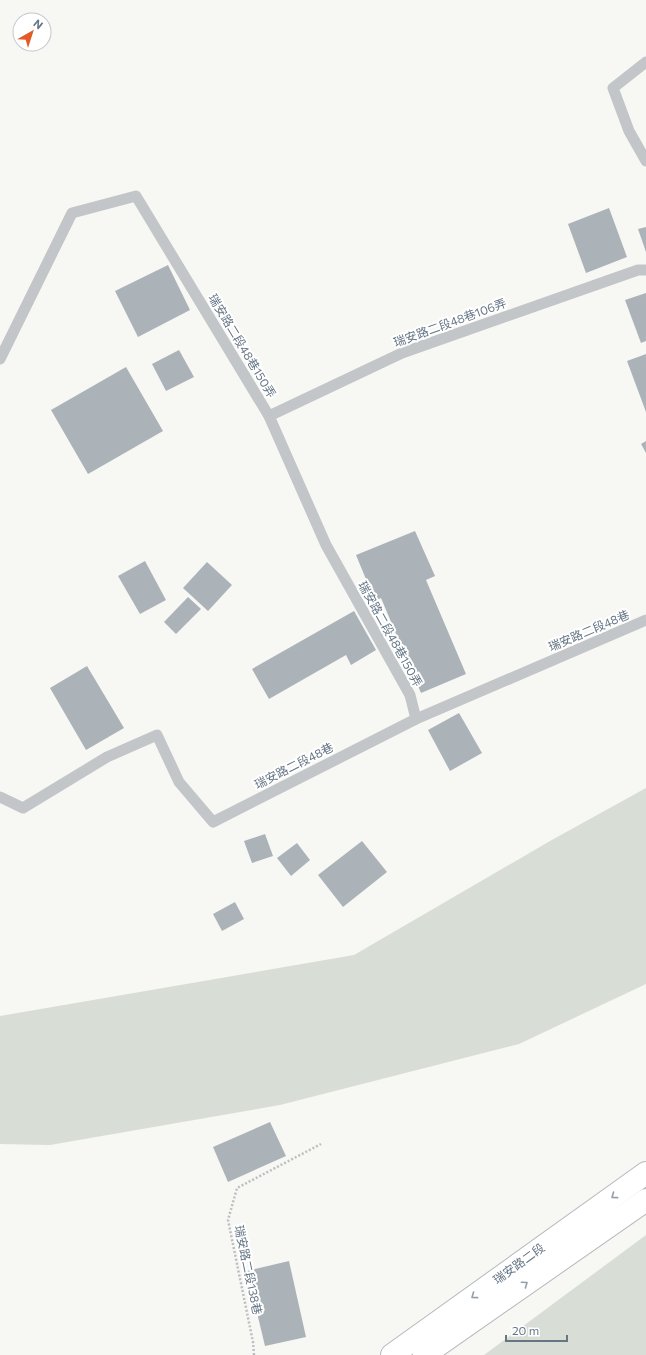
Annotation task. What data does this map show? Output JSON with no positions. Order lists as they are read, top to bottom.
{
  "streets": {
    "main road": ["瑞安路二段"],
    "lane": ["瑞安路二段48巷106弄", "瑞安路二段48巷150弄", "瑞安路二段48巷"],
    "path": ["瑞安路二段138巷"]
  },
  "crossings": [
    ["瑞安路二段48巷106弄", "瑞安路二段48巷150弄"],
    ["瑞安路二段48巷150弄", "瑞安路二段48巷"]
  ],
  "scale_bar": "20 m",
  "north": "top right"
}
